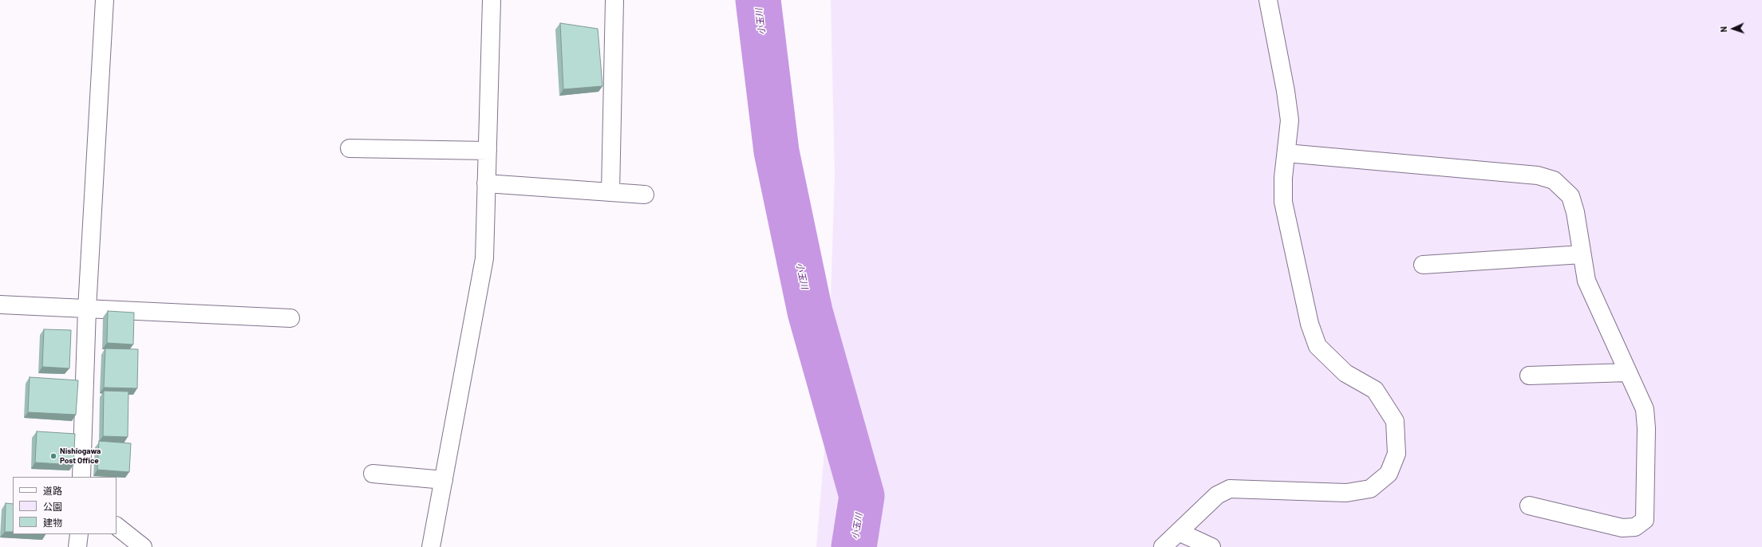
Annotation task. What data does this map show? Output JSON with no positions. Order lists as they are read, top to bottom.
{
  "water": ["小玉川"],
  "places": ["Nishiogawa Post Office"],
  "legend": ["道路", "公園", "建物"],
  "north": "left"
}
